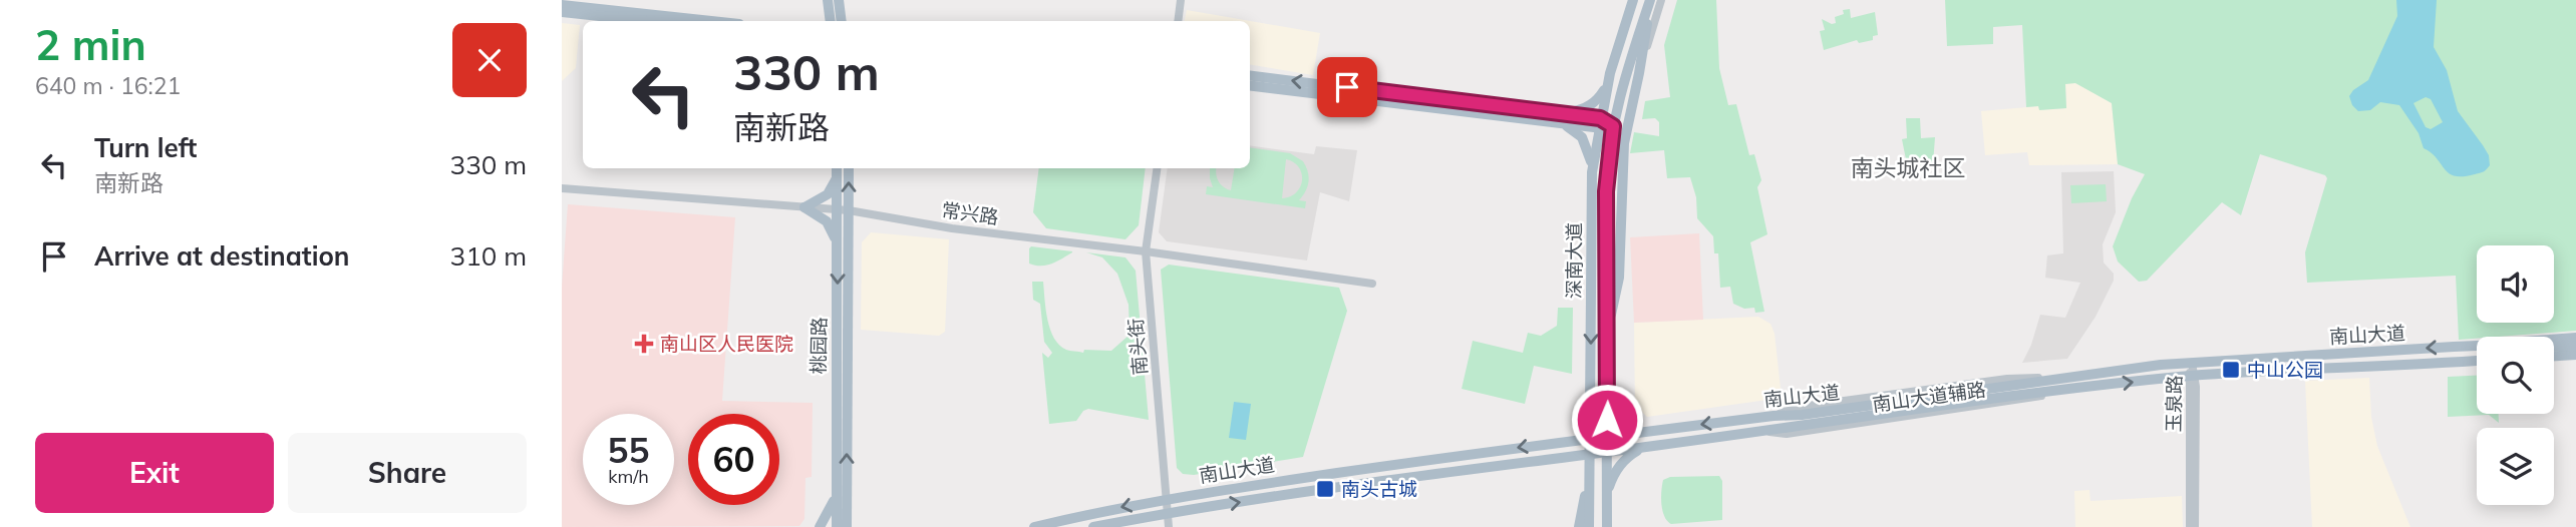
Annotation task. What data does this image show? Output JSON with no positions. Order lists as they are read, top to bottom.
{
  "streets": {
    "main road": ["深南大道", "南山大道", "桃园路"],
    "street": [
      "常兴路",
      "南头街",
      "南山大道辅路",
      "玉泉路"
    ]
  },
  "crossings": [
    ["常兴路", "桃园路"],
    ["常兴路", "南头街"],
    ["深南大道", "南山大道"],
    ["南山大道", "南头街"],
    ["南山大道", "南山大道辅路"],
    ["南山大道", "玉泉路"]
  ],
  "districts": ["南头城社区"],
  "places": {
    "health": ["南山区人民医院"],
    "transit": ["中山公园", "南头古城"]
  },
  "page": {
    "heading": ["2 min", "640 m · 16:21"],
    "turn": ["330 m", "南新路"],
    "list": [
      {
        "name": "Turn left",
        "note": "南新路",
        "value": "330 m"
      },
      {
        "name": "Arrive at destination",
        "value": "310 m"
      }
    ],
    "speed": "55 km/h",
    "limit": "60",
    "buttons": ["Exit", "Share"]
  }
}
